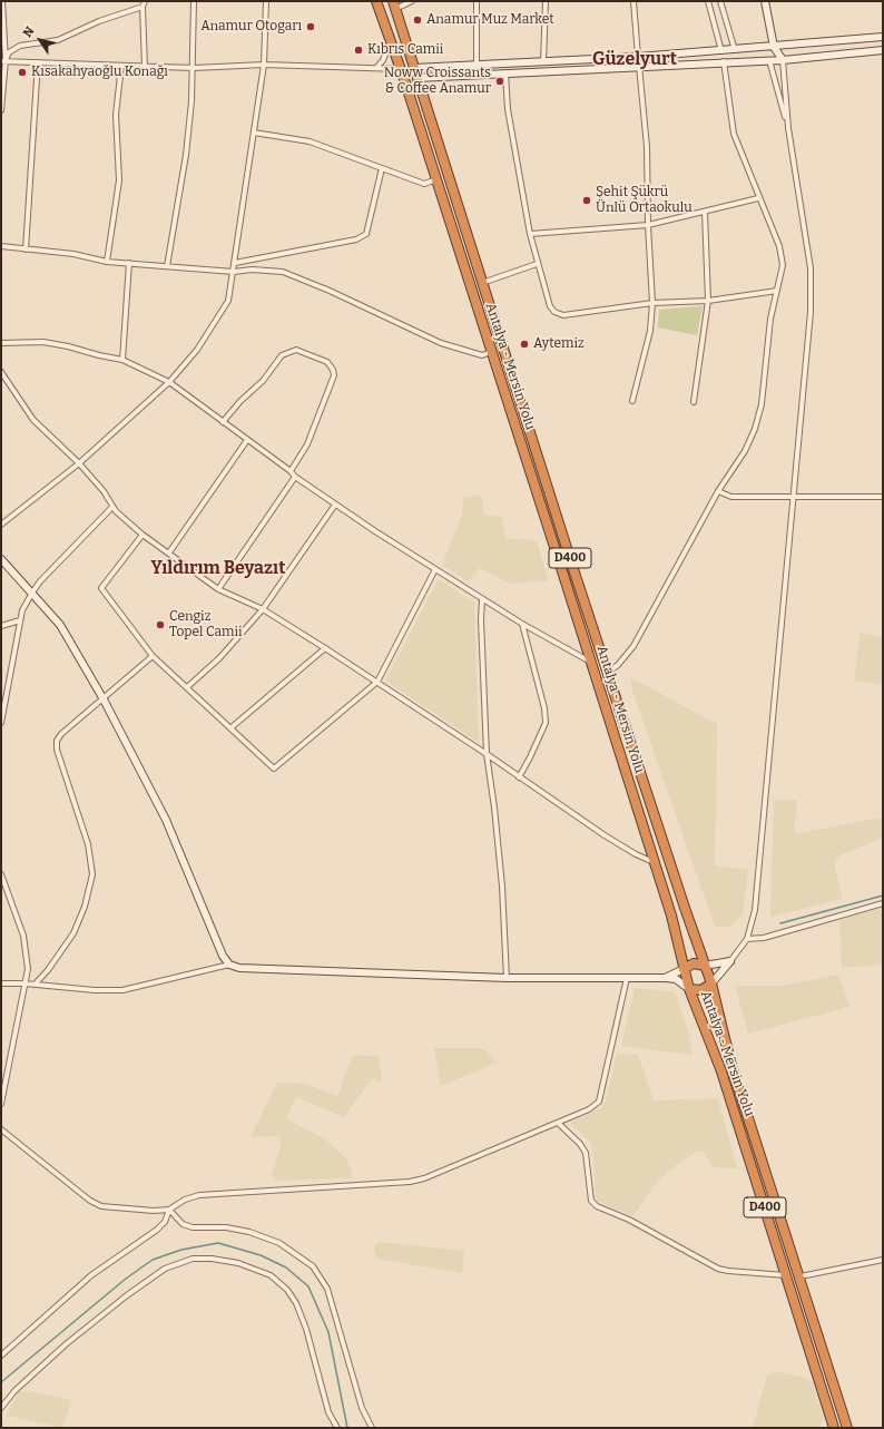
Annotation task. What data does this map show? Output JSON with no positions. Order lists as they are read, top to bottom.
{
  "streets": {
    "highway": ["Antalya - Mersin Yolu", "D400"]
  },
  "districts": ["Güzelyurt", "Yıldırım Beyazıt"],
  "places": [
    "Anamur Muz Market",
    "Anamur Otogarı",
    "Kıbrıs Camii",
    "Kısakahyaoğlu Konağı",
    "Noww Croissants & Coffee Anamur",
    "Şehit Şükrü Ünlü Ortaokulu",
    "Aytemiz",
    "Cengiz Topel Camii"
  ],
  "north": "top left"
}
